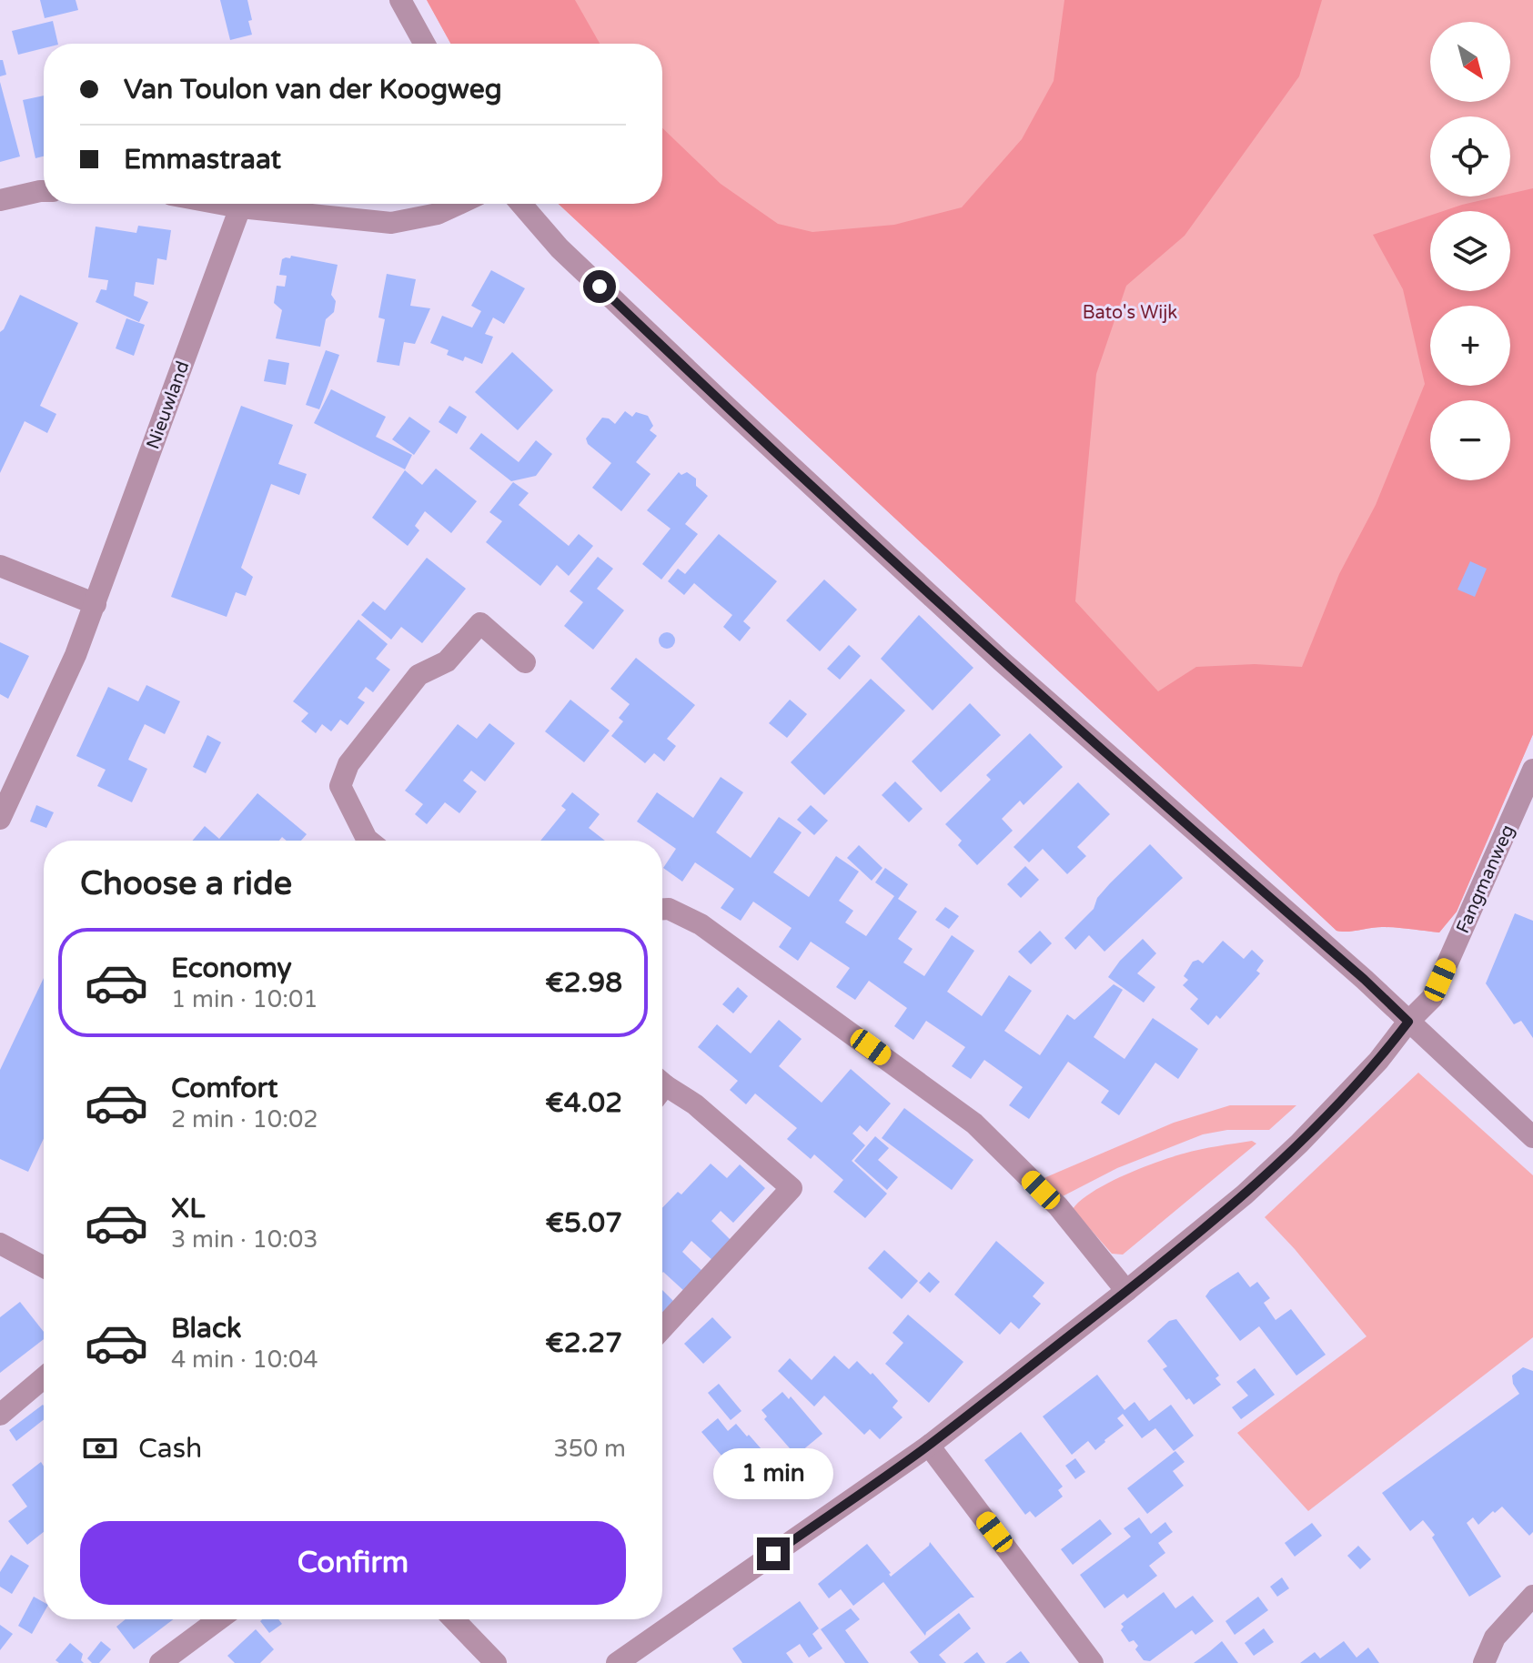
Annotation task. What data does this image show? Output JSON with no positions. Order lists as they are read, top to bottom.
{
  "streets": {
    "street": ["Nieuwland", "Fangmanweg"]
  },
  "parks": ["Bato's Wijk"],
  "north": "bottom right",
  "page": {
    "map_buttons": ["+", "−"],
    "banner": ["Van Toulon van der Koogweg", "Emmastraat"],
    "heading": "Choose a ride",
    "list": [
      {
        "name": "Economy",
        "note": "1 min · 10:01",
        "value": "€2.98"
      },
      {
        "name": "Comfort",
        "note": "2 min · 10:02",
        "value": "€4.02"
      },
      {
        "name": "XL",
        "note": "3 min · 10:03",
        "value": "€5.07"
      },
      {
        "name": "Black",
        "note": "4 min · 10:04",
        "value": "€2.27"
      }
    ],
    "pay": ["Cash", "350 m"],
    "bubble": "1 min",
    "buttons": "Confirm"
  }
}
